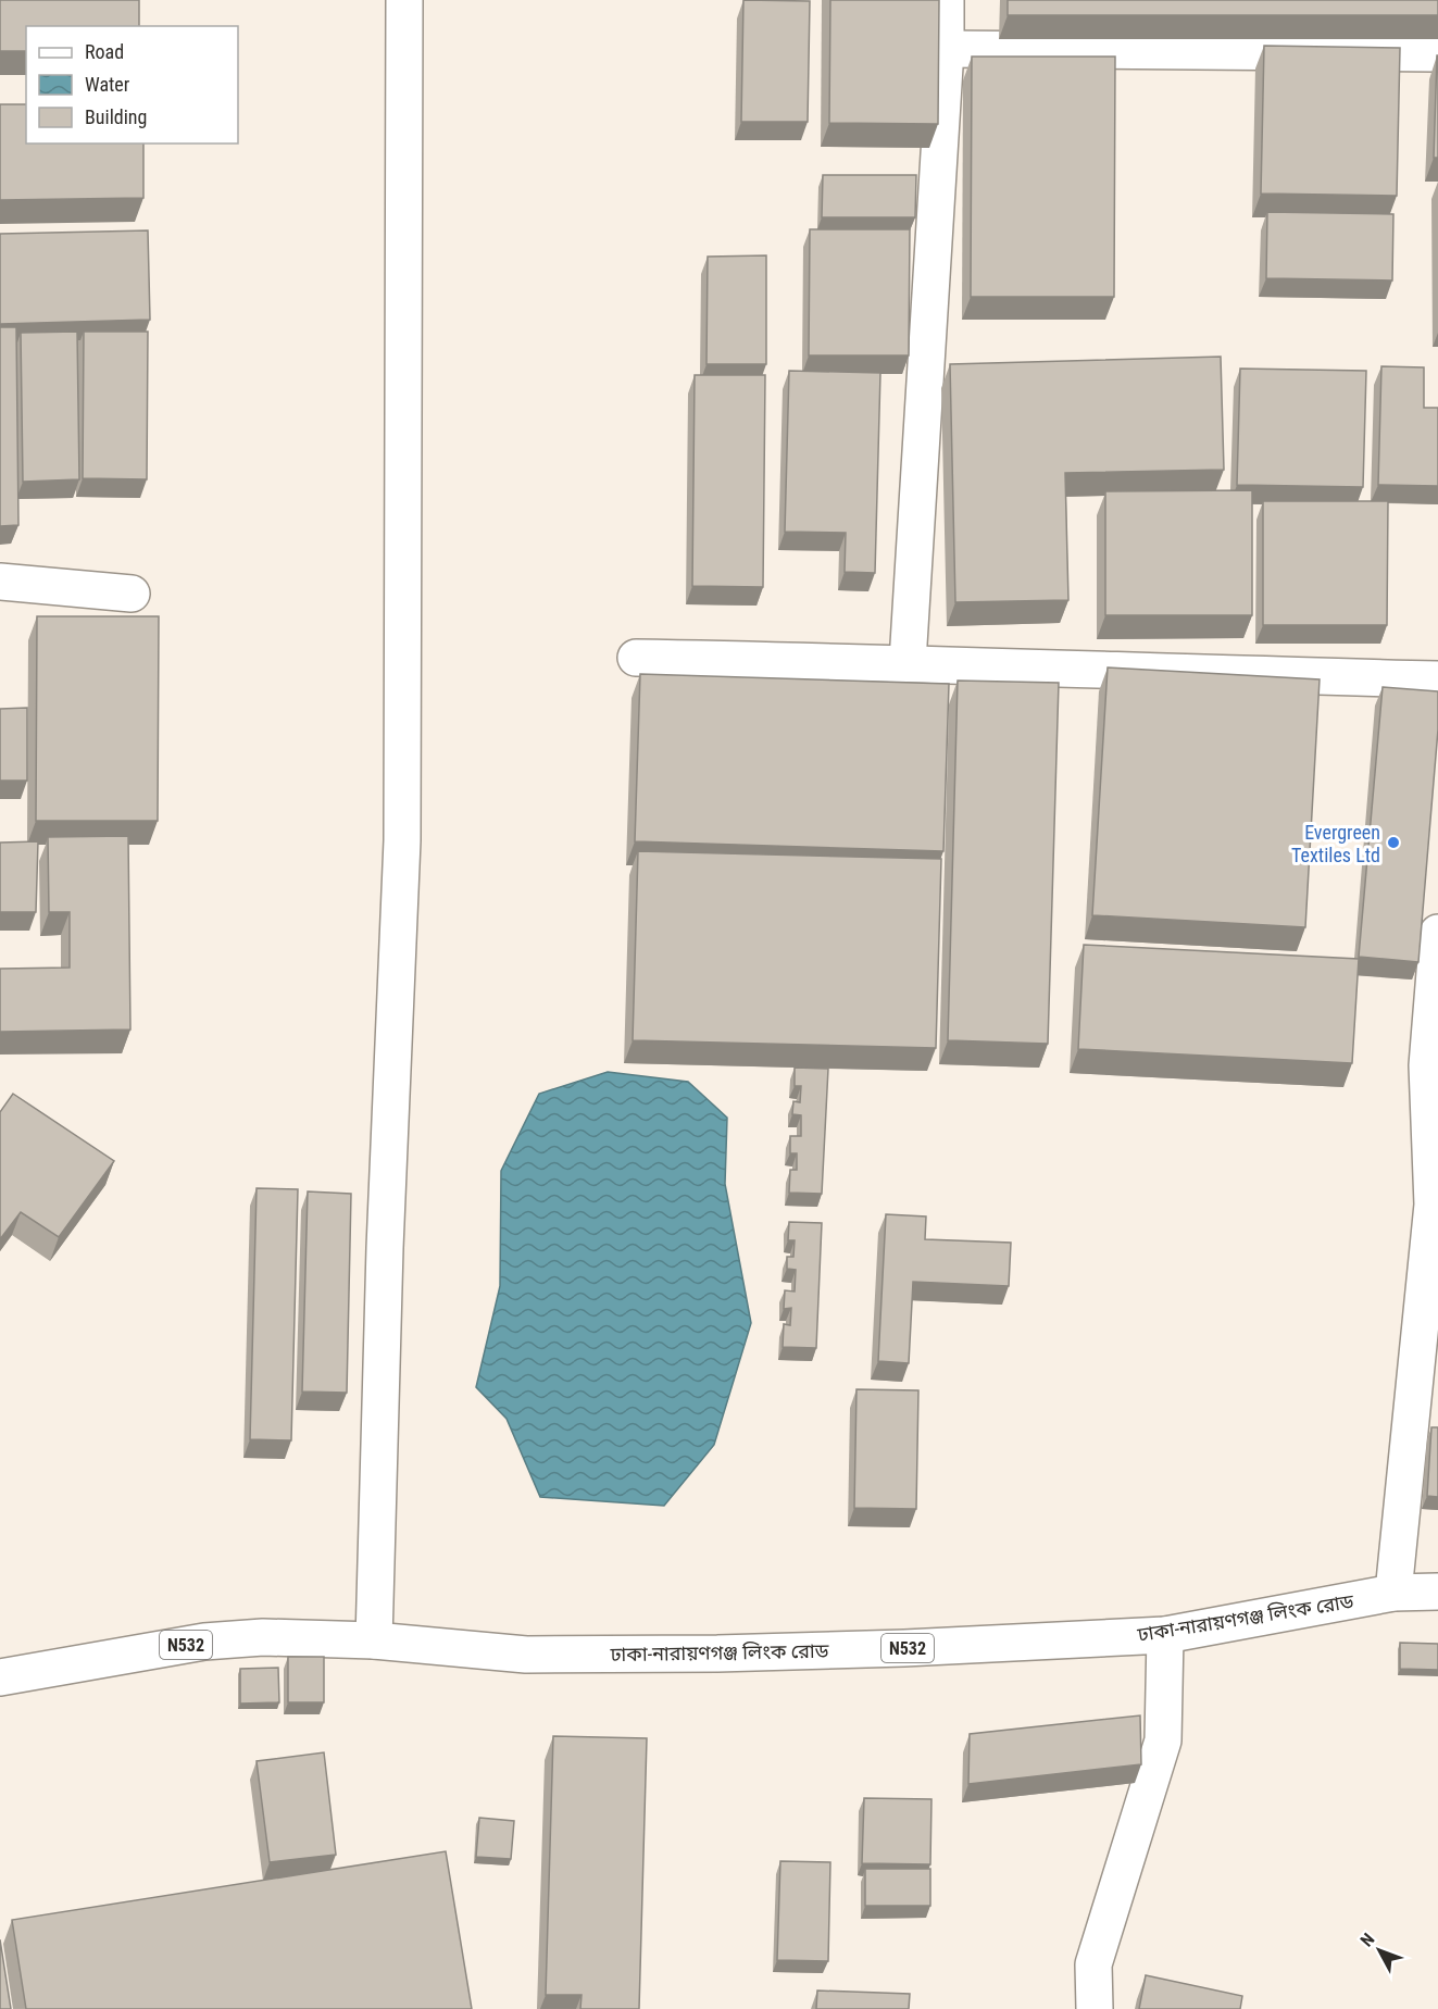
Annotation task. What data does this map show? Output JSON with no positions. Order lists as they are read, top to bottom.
{
  "streets": {
    "main road": ["ঢাকা-নারায়ণগঞ্জ লিংক রোড", "N532"]
  },
  "places": ["Evergreen Textiles Ltd"],
  "legend": ["Road", "Water", "Building"],
  "north": "top left"
}
